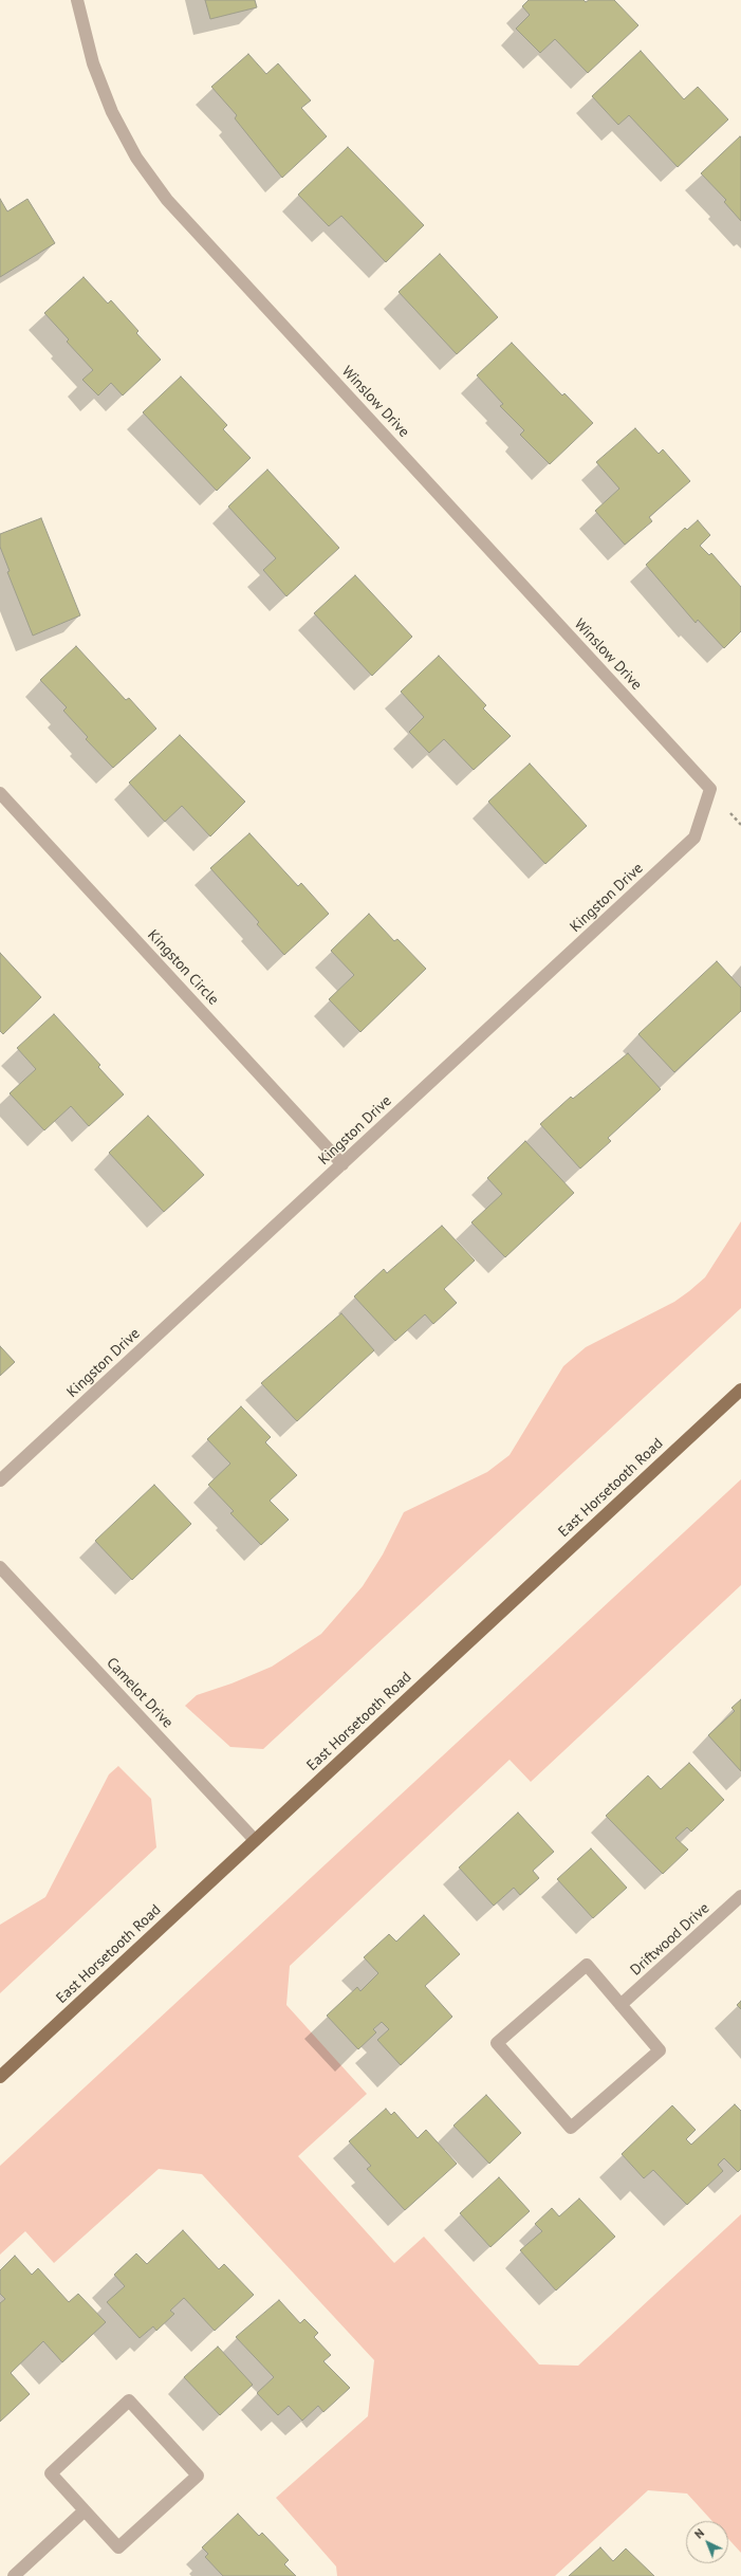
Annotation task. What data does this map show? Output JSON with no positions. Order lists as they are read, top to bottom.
{
  "streets": {
    "main road": ["East Horsetooth Road"],
    "street": [
      "Winslow Drive",
      "Kingston Drive",
      "Kingston Circle",
      "Camelot Drive",
      "Driftwood Drive"
    ]
  },
  "crossings": [
    ["Winslow Drive", "Kingston Drive"],
    ["Kingston Drive", "Kingston Circle"],
    ["East Horsetooth Road", "Camelot Drive"]
  ],
  "north": "top left"
}
